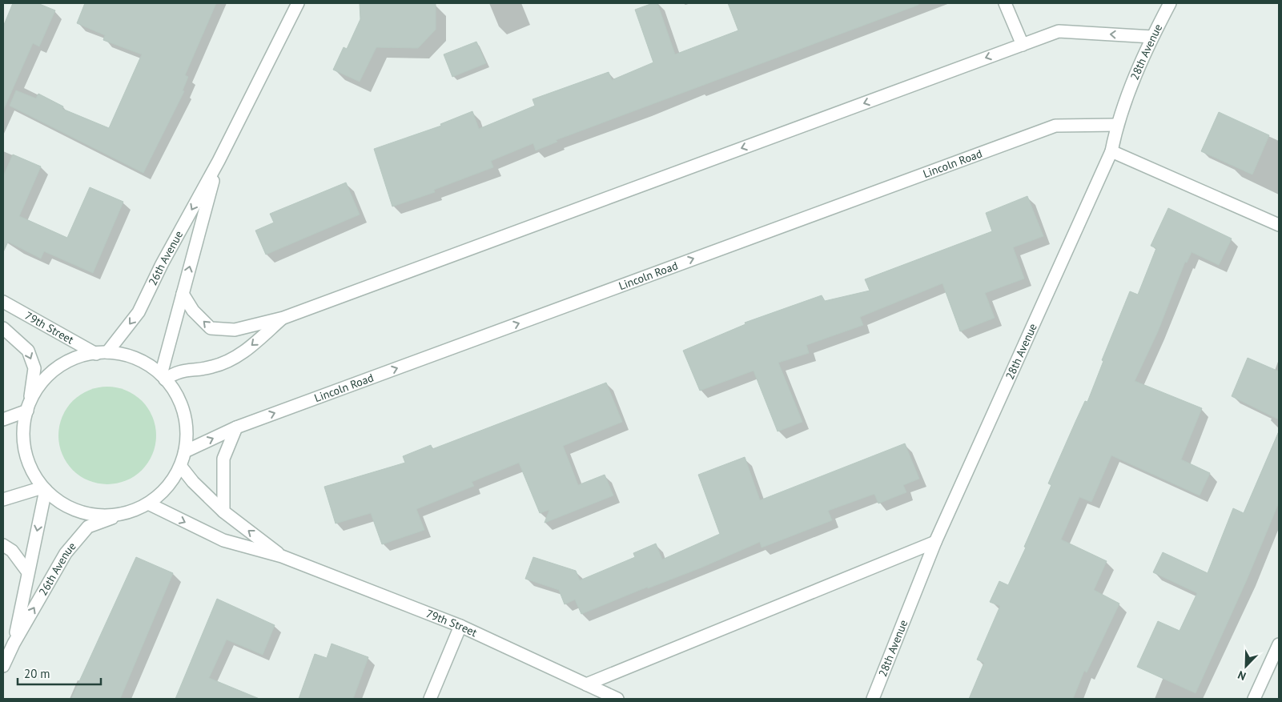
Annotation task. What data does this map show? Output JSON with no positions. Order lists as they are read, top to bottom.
{
  "streets": {
    "street": [
      "28th Avenue",
      "Lincoln Road",
      "26th Avenue",
      "79th Street"
    ]
  },
  "crossings": [
    ["28th Avenue", "Lincoln Road"],
    ["26th Avenue", "79th Street"]
  ],
  "scale_bar": "20 m",
  "north": "bottom left"
}
